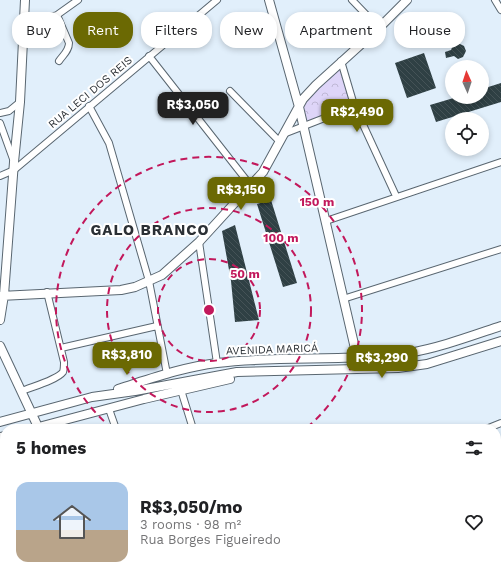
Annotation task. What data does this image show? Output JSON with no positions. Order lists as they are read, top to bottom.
{
  "streets": {
    "street": ["RUA LECI DOS REIS", "AVENIDA MARICÁ"]
  },
  "districts": ["GALO BRANCO"],
  "north": "top",
  "page": {
    "chip": [
      "Buy",
      "Rent",
      "Filters",
      "New",
      "Apartment",
      "House"
    ],
    "price": [
      "R$3,050",
      "R$2,490",
      "R$3,150",
      "R$3,810",
      "R$3,290"
    ],
    "heading": "5 homes",
    "list": [
      {
        "name": "R$3,050/mo",
        "note": "3 rooms · 98 m² · Rua Borges Figueiredo"
      }
    ]
  },
  "rings": ["150 m", "100 m", "50 m"]
}
